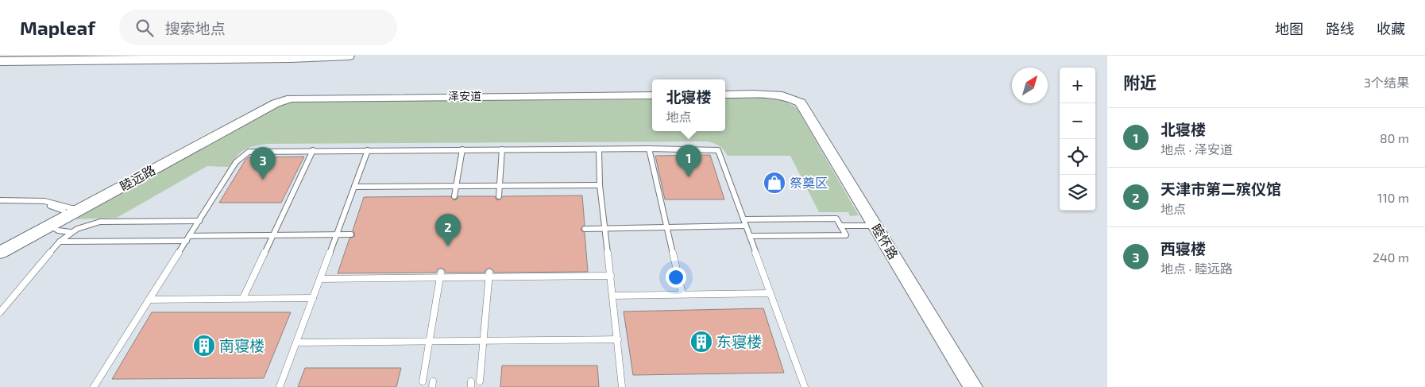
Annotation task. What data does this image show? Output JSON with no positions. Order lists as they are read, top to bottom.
{
  "streets": {
    "street": ["泽安道", "睦远路", "睦怀路"]
  },
  "crossings": [
    ["泽安道", "睦远路"]
  ],
  "places": {
    "shop": ["祭奠区"],
    "building": ["东寝楼", "南寝楼"]
  },
  "north": "top right",
  "page": {
    "header": "Mapleaf",
    "search": "搜索地点",
    "nav": ["地图", "路线", "收藏"],
    "heading": ["附近", "3个结果"],
    "map_buttons": ["+", "−"],
    "popup": ["北寝楼", "地点"],
    "list": [
      {
        "mark": "1",
        "name": "北寝楼",
        "note": "地点 · 泽安道",
        "value": "80 m"
      },
      {
        "mark": "2",
        "name": "天津市第二殡仪馆",
        "note": "地点",
        "value": "110 m"
      },
      {
        "mark": "3",
        "name": "西寝楼",
        "note": "地点 · 睦远路",
        "value": "240 m"
      }
    ],
    "pins": ["1", "3", "2"]
  }
}
